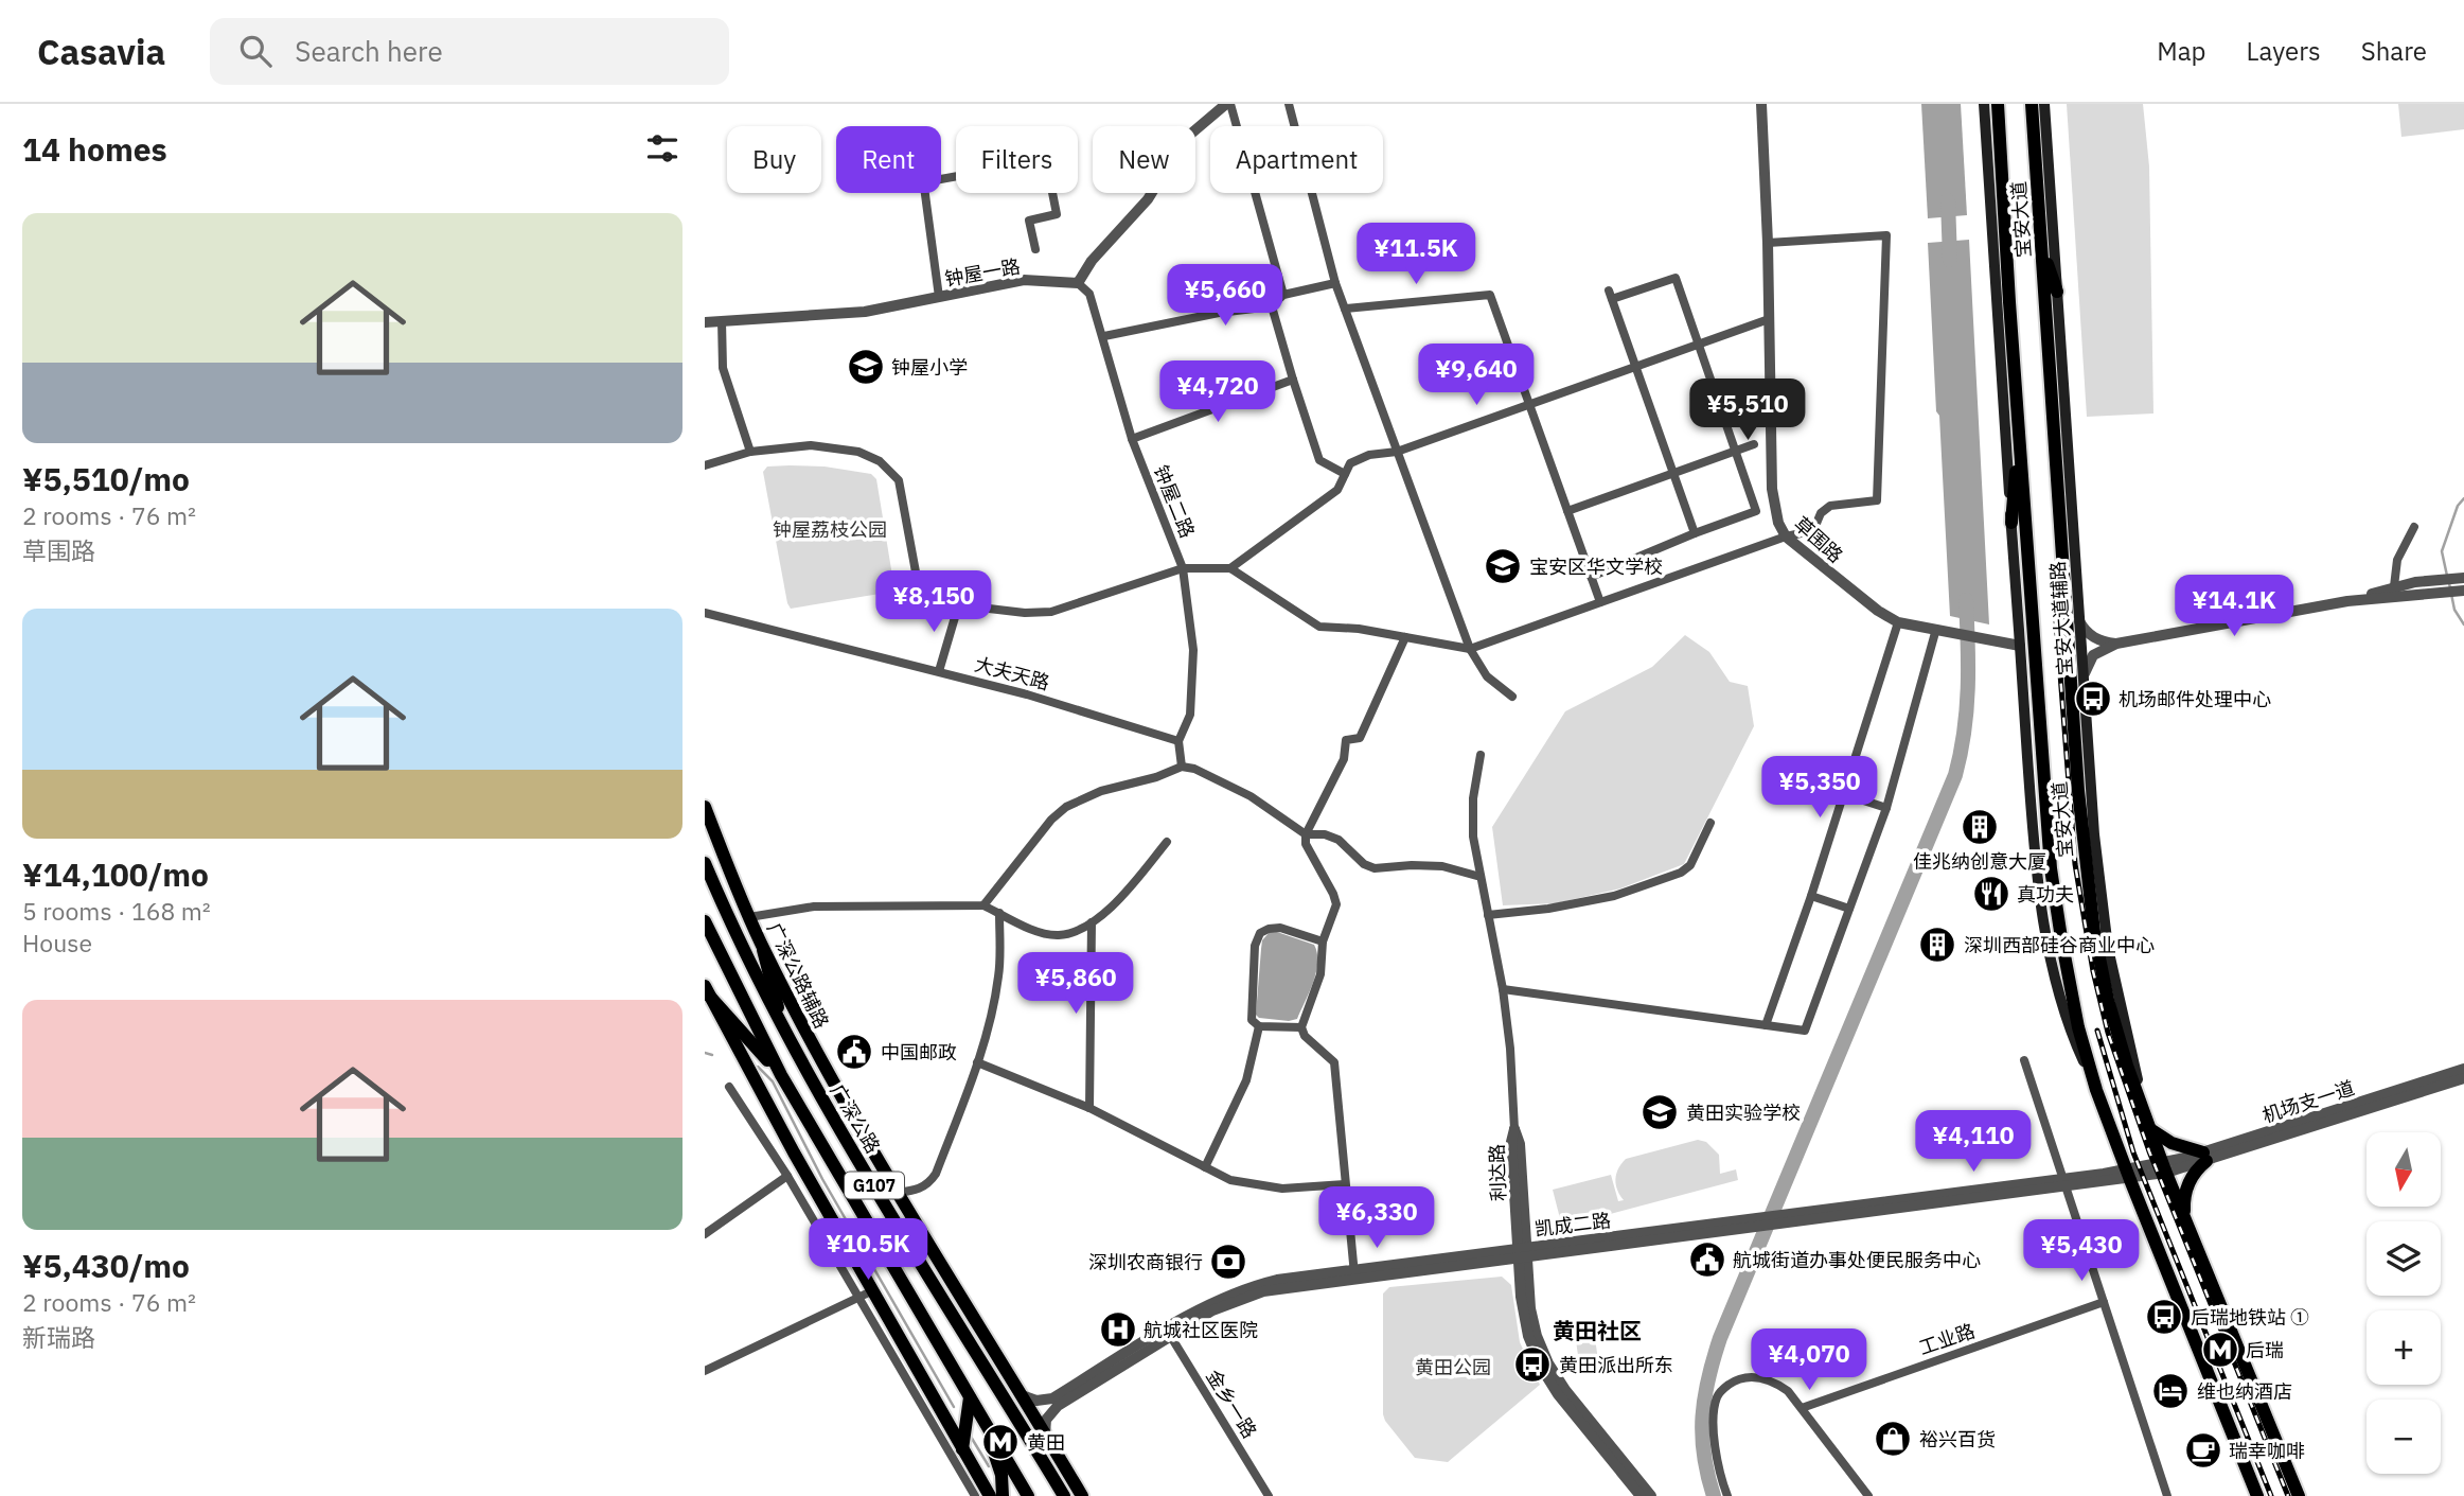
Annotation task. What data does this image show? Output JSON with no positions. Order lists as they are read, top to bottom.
{
  "streets": {
    "main road": [
      "宝安大道",
      "宝安大道辅路",
      "广深公路辅路",
      "广深公路",
      "G107"
    ],
    "street": [
      "钟屋一路",
      "钟屋二路",
      "草围路",
      "大夫天路",
      "机场支一道",
      "利达路",
      "凯成二路",
      "工业路",
      "金乡一路"
    ]
  },
  "crossings": [
    ["宝安大道", "宝安大道辅路"],
    ["宝安大道", "机场支一道"],
    ["宝安大道", "凯成二路"],
    ["钟屋一路", "钟屋二路"],
    ["钟屋二路", "大夫天路"],
    ["广深公路辅路", "凯成二路"],
    ["机场支一道", "凯成二路"],
    ["利达路", "凯成二路"],
    ["凯成二路", "金乡一路"]
  ],
  "districts": ["黄田社区"],
  "parks": ["钟屋荔枝公园", "黄田公园"],
  "places": {
    "school or university": ["钟屋小学", "宝安区华文学校", "黄田实验学校"],
    "bus stop": ["机场邮件处理中心", "后瑞地铁站 ①", "黄田派出所东"],
    "building": ["佳兆纳创意大厦", "深圳西部硅谷商业中心"],
    "restaurant": ["真功夫"],
    "public building": ["中国邮政", "航城街道办事处便民服务中心"],
    "bank": ["深圳农商银行"],
    "hospital": ["航城社区医院"],
    "metro station": ["后瑞", "黄田"],
    "hotel": ["维也纳酒店"],
    "shop": ["裕兴百货"],
    "cafe": ["瑞幸咖啡"]
  },
  "north": "bottom",
  "page": {
    "header": "Casavia",
    "search": "Search here",
    "nav": ["Map", "Layers", "Share"],
    "heading": "14 homes",
    "chip": [
      "Buy",
      "Rent",
      "Filters",
      "New",
      "Apartment"
    ],
    "list": [
      {
        "name": "¥5,510/mo",
        "note": "2 rooms · 76 m² · 草围路"
      },
      {
        "name": "¥14,100/mo",
        "note": "5 rooms · 168 m² · House"
      },
      {
        "name": "¥5,430/mo",
        "note": "2 rooms · 76 m² · 新瑞路"
      }
    ],
    "price": [
      "¥11.5K",
      "¥5,660",
      "¥9,640",
      "¥4,720",
      "¥5,510",
      "¥8,150",
      "¥14.1K",
      "¥5,350",
      "¥5,860",
      "¥4,110",
      "¥6,330",
      "¥10.5K",
      "¥5,430",
      "¥4,070"
    ],
    "map_buttons": ["+", "−"]
  }
}
